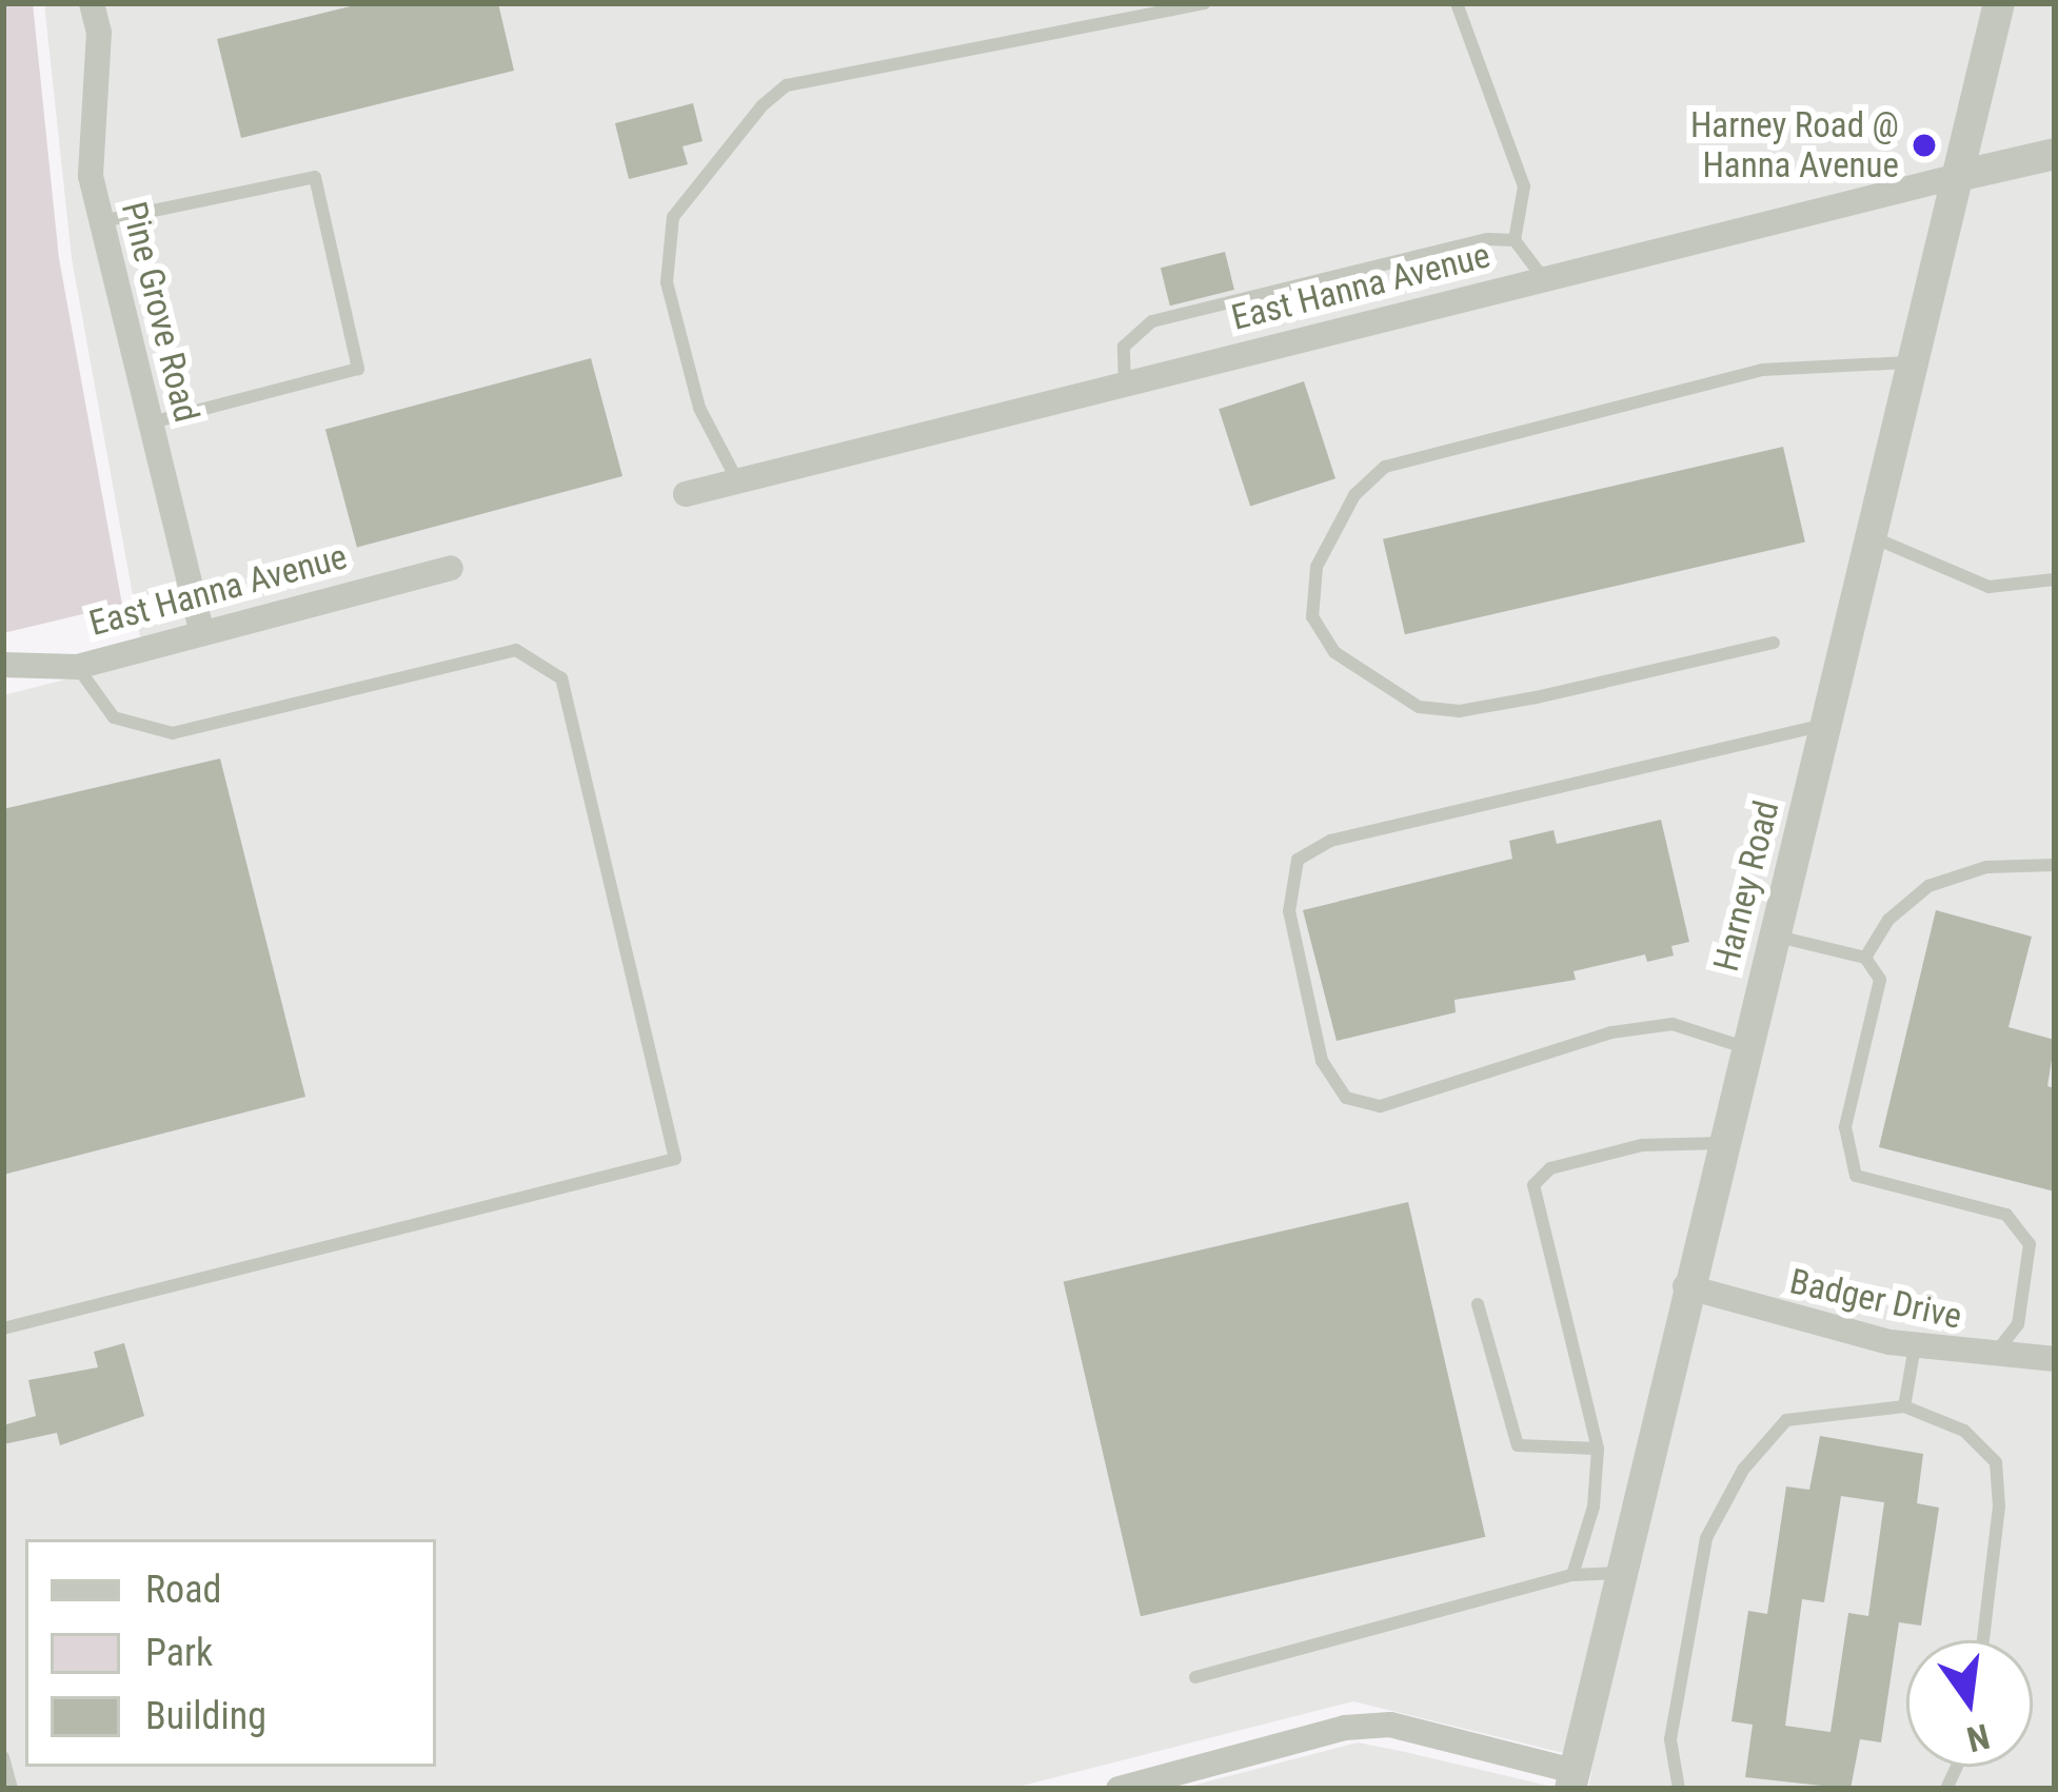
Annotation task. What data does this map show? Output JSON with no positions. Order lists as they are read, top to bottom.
{
  "streets": {
    "street": [
      "East Hanna Avenue",
      "Pine Grove Road",
      "Harney Road",
      "Badger Drive"
    ]
  },
  "crossings": [
    ["East Hanna Avenue", "Pine Grove Road"],
    ["East Hanna Avenue", "Harney Road"],
    ["Harney Road", "Badger Drive"]
  ],
  "places": ["Harney Road @ Hanna Avenue"],
  "legend": ["Road", "Park", "Building"],
  "north": "bottom"
}
